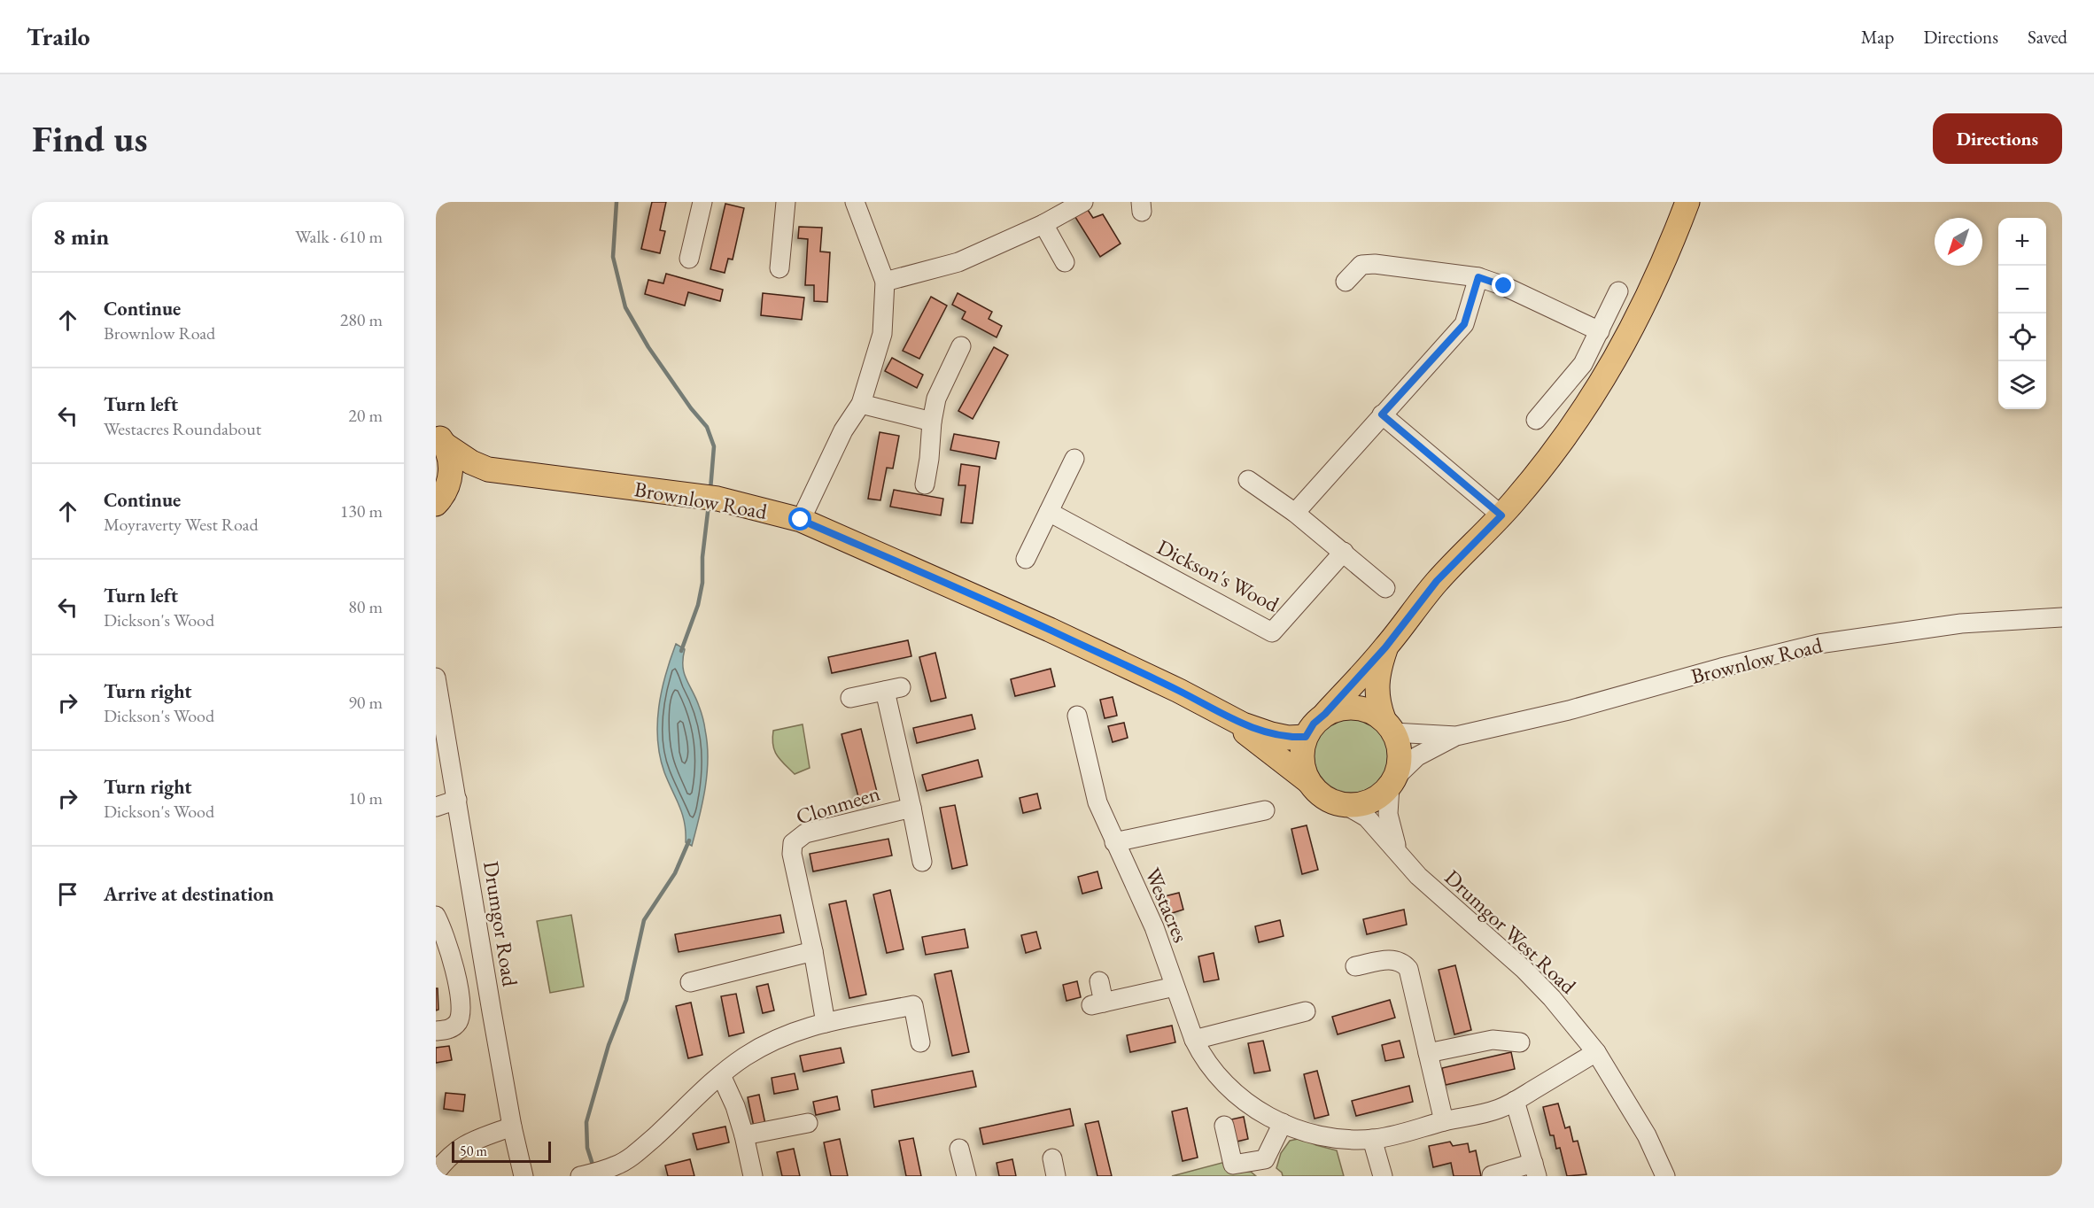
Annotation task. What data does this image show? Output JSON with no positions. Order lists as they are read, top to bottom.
{
  "streets": {
    "main road": ["Brownlow Road"],
    "street": [
      "Dickson's Wood",
      "Clonmeen",
      "Westacres",
      "Drumgor Road",
      "Drumgor West Road"
    ]
  },
  "crossings": [
    ["Brownlow Road", "Drumgor West Road"],
    ["Westacres", "Drumgor West Road"]
  ],
  "scale_bar": "50 m",
  "north": "bottom left",
  "page": {
    "header": "Trailo",
    "nav": ["Map", "Directions", "Saved"],
    "buttons": "Directions",
    "title": "Find us",
    "heading": ["8 min", "Walk · 610 m"],
    "map_buttons": ["+", "−"],
    "list": [
      ["Continue", "Brownlow Road", "280 m"],
      ["Turn left", "Westacres Roundabout", "20 m"],
      ["Continue", "Moyraverty West Road", "130 m"],
      ["Turn left", "Dickson's Wood", "80 m"],
      ["Turn right", "Dickson's Wood", "90 m"],
      ["Turn right", "Dickson's Wood", "10 m"],
      "Arrive at destination"
    ],
    "scale": "50 m"
  }
}
